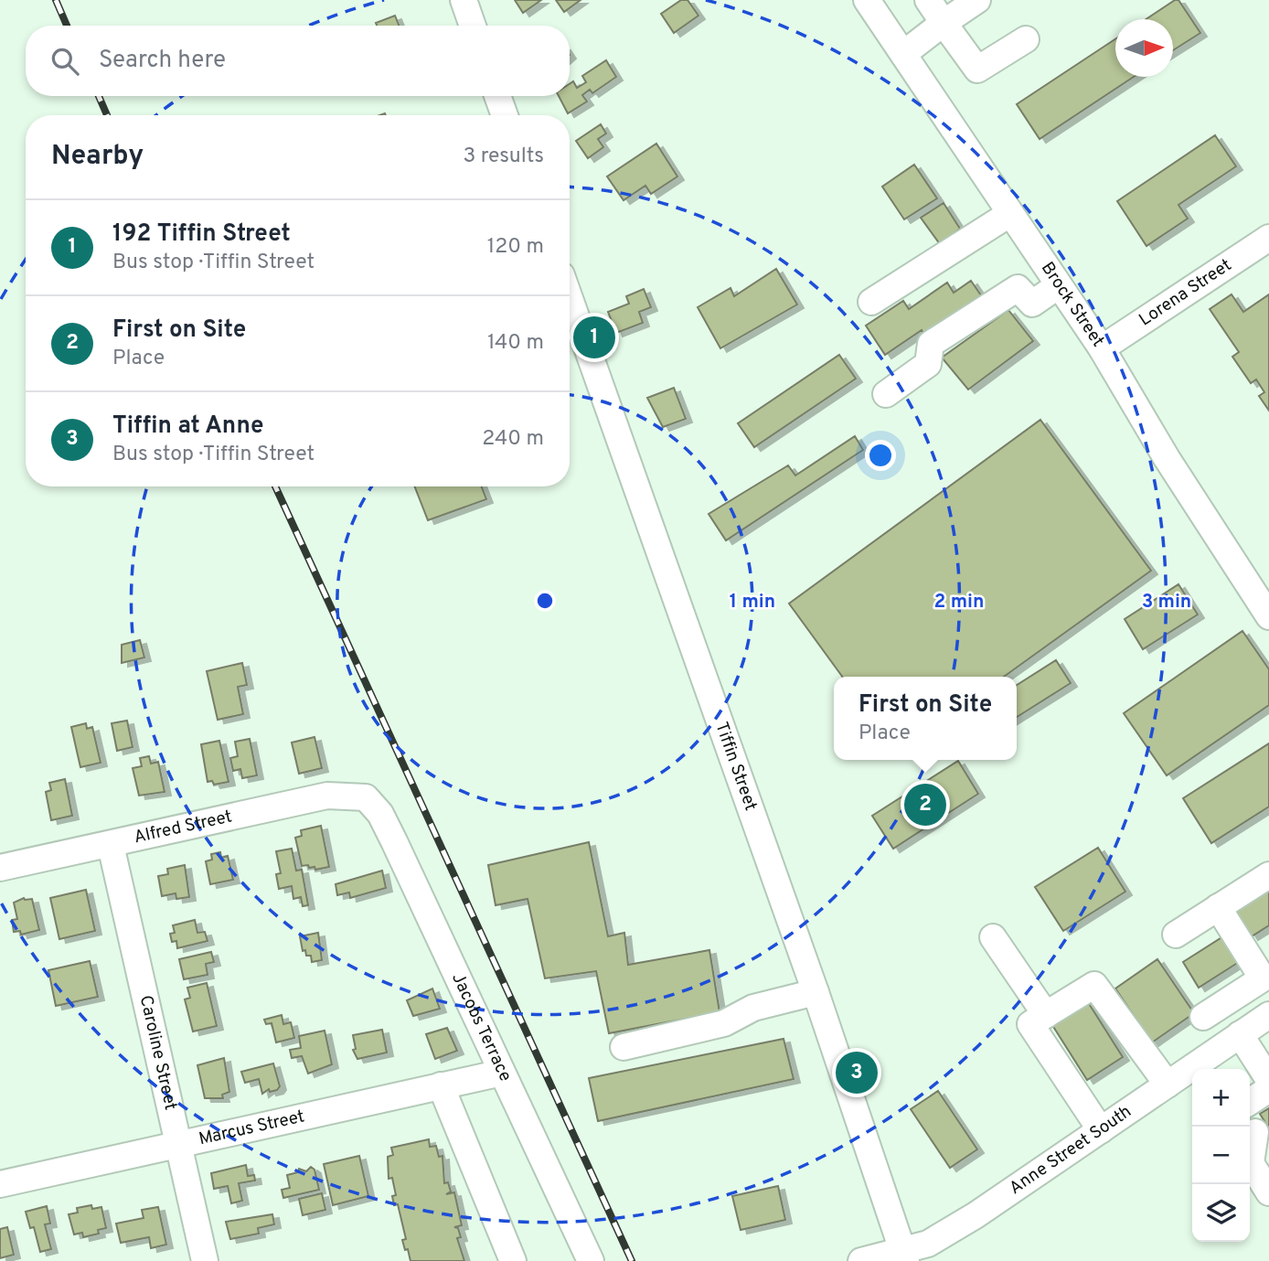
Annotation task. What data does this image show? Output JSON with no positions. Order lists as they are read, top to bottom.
{
  "streets": {
    "street": [
      "Lorena Street",
      "Brock Street",
      "Tiffin Street",
      "Alfred Street",
      "Jacobs Terrace",
      "Caroline Street",
      "Marcus Street",
      "Anne Street South"
    ]
  },
  "crossings": [
    ["Lorena Street", "Brock Street"],
    ["Tiffin Street", "Anne Street South"],
    ["Alfred Street", "Jacobs Terrace"],
    ["Alfred Street", "Caroline Street"],
    ["Jacobs Terrace", "Marcus Street"],
    ["Caroline Street", "Marcus Street"]
  ],
  "north": "right",
  "page": {
    "search": "Search here",
    "heading": ["Nearby", "3 results"],
    "list": [
      {
        "mark": "1",
        "name": "192 Tiffin Street",
        "note": "Bus stop · Tiffin Street",
        "value": "120 m"
      },
      {
        "mark": "2",
        "name": "First on Site",
        "note": "Place",
        "value": "140 m"
      },
      {
        "mark": "3",
        "name": "Tiffin at Anne",
        "note": "Bus stop · Tiffin Street",
        "value": "240 m"
      }
    ],
    "pins": ["1", "2", "3"],
    "popup": ["First on Site", "Place"],
    "map_buttons": ["+", "−"]
  },
  "rings": ["1 min", "2 min", "3 min"]
}
